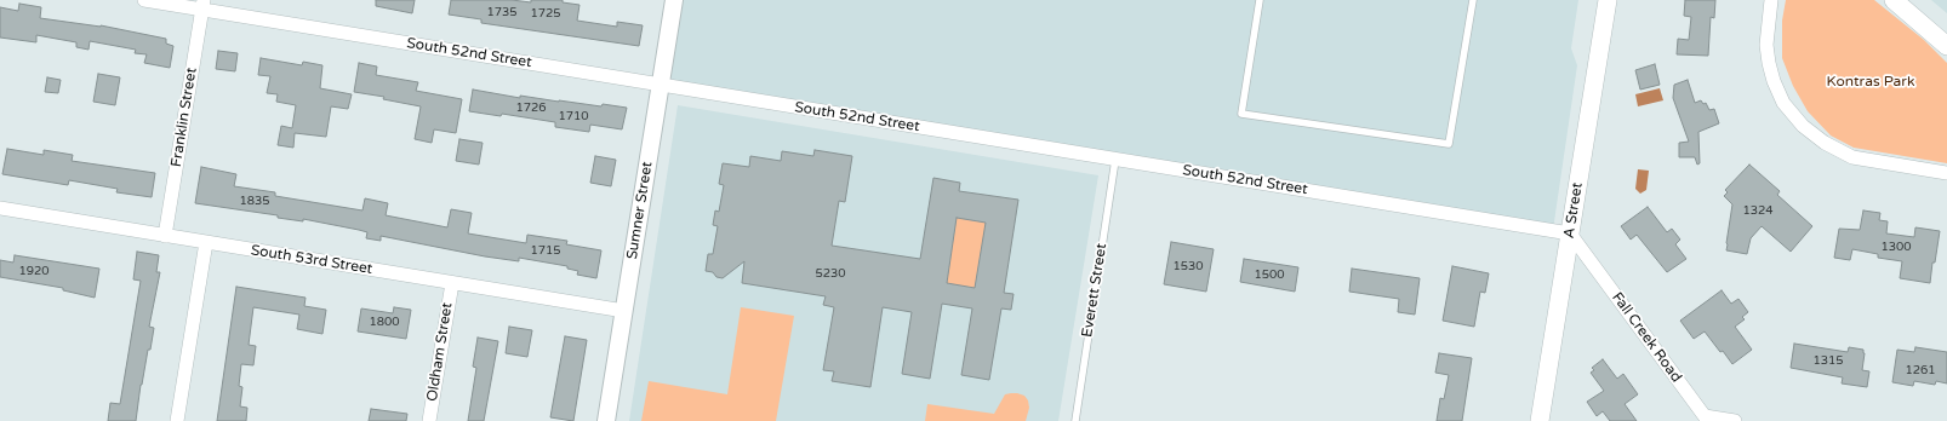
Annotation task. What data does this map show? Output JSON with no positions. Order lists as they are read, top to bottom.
{
  "streets": {
    "main road": ["A Street"],
    "street": [
      "South 52nd Street",
      "Franklin Street",
      "Sumner Street",
      "South 53rd Street",
      "Fall Creek Road",
      "Oldham Street"
    ],
    "lane": ["Everett Street"]
  },
  "crossings": [
    ["South 52nd Street", "Franklin Street"],
    ["South 52nd Street", "Sumner Street"],
    ["South 52nd Street", "A Street"],
    ["South 52nd Street", "Everett Street"],
    ["South 52nd Street", "Fall Creek Road"],
    ["Franklin Street", "South 53rd Street"],
    ["Sumner Street", "South 53rd Street"],
    ["A Street", "Fall Creek Road"],
    ["South 53rd Street", "Oldham Street"]
  ],
  "parks": ["Kontras Park"],
  "house_numbers": [
    "1735",
    "1725",
    "1726",
    "1710",
    "1835",
    "1324",
    "1300",
    "1715",
    "1530",
    "1920",
    "5230",
    "1500",
    "1800",
    "1315",
    "1261"
  ]
}
